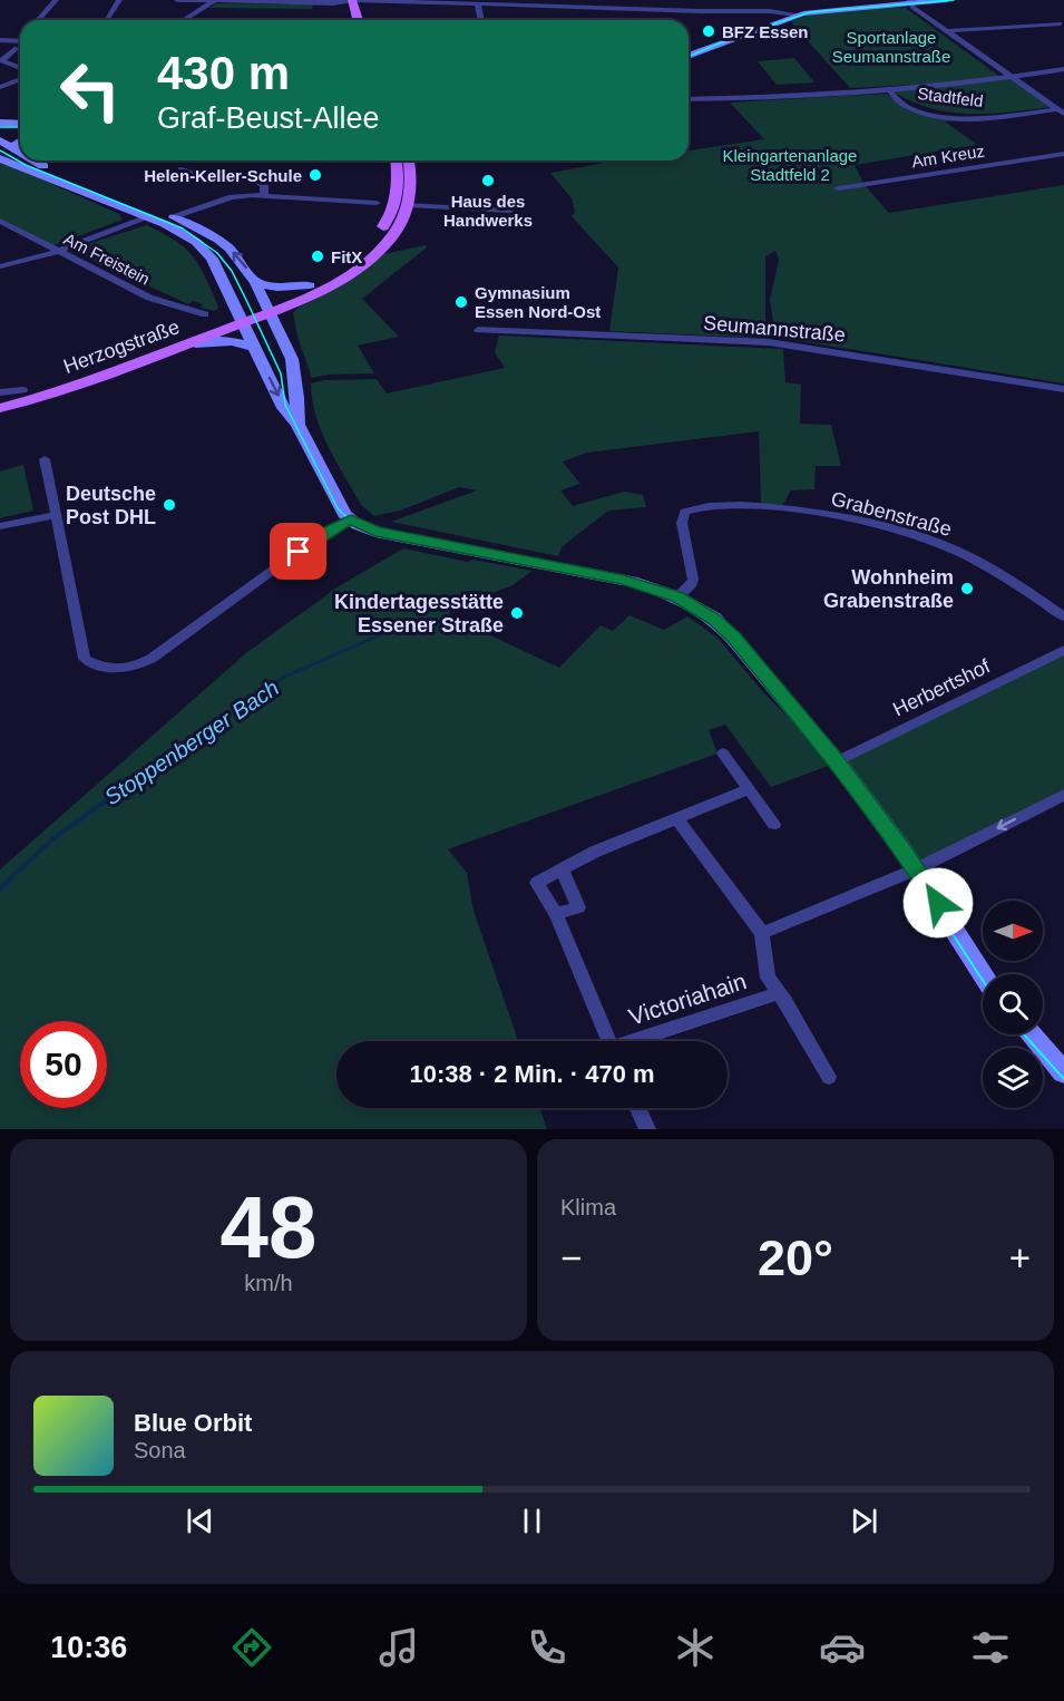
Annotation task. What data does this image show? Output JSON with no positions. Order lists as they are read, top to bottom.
{
  "streets": {
    "main road": ["Herzogstraße"],
    "street": [
      "Stadtfeld",
      "Am Kreuz",
      "Am Freistein",
      "Seumannstraße",
      "Grabenstraße",
      "Herbertshof",
      "Victoriahain"
    ]
  },
  "water": ["Stoppenberger Bach"],
  "parks": ["Sportanlage Seumannstraße", "Kleingartenanlage Stadtfeld 2"],
  "places": [
    "BFZ Essen",
    "Helen-Keller-Schule",
    "Haus des Handwerks",
    "FitX",
    "Gymnasium Essen Nord-Ost",
    "Deutsche Post DHL",
    "Wohnheim Grabenstraße",
    "Kindertagesstätte Essener Straße"
  ],
  "north": "right",
  "page": {
    "turn": ["430 m", "Graf-Beust-Allee"],
    "limit": "50",
    "trip": "10:38 · 2 Min. · 470 m",
    "tile": [
      ["48", "km/h"],
      "Klima"
    ],
    "heat": ["−", "20°", "+"],
    "song": ["Blue Orbit", "Sona"],
    "tabs": "10:36"
  }
}
